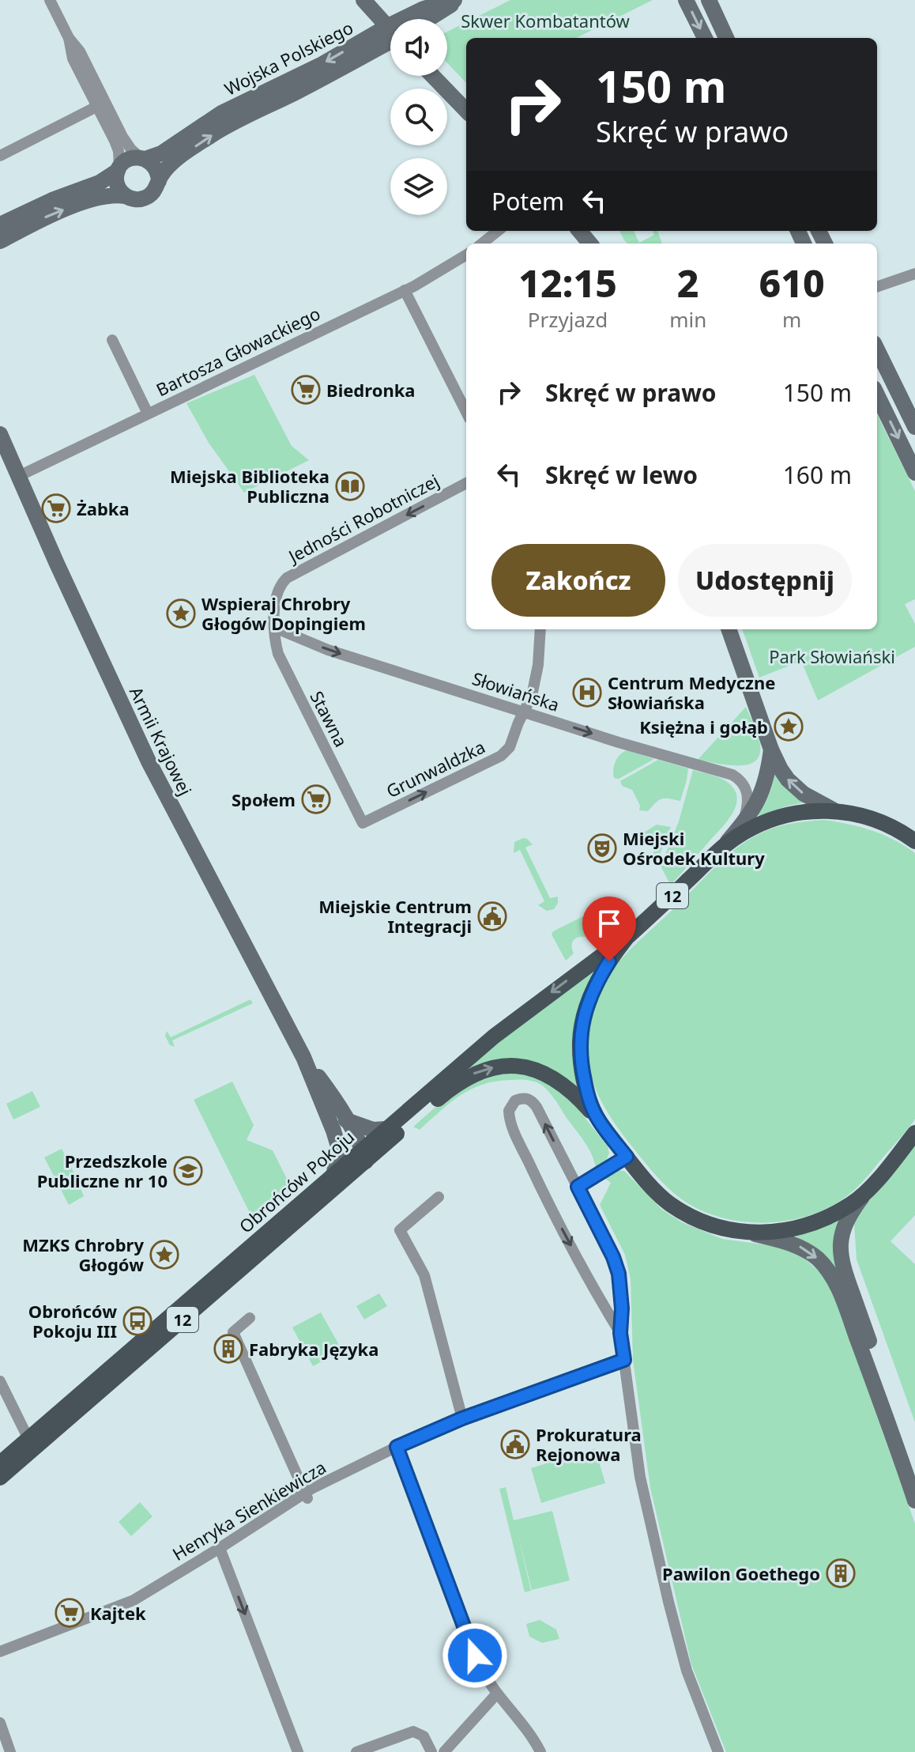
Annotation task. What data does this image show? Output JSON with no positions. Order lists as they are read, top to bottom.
{
  "streets": {
    "main road": ["12", "Obrońców Pokoju"],
    "street": [
      "Wojska Polskiego",
      "Bartosza Głowackiego",
      "Jedności Robotniczej",
      "Słowiańska",
      "Stawna",
      "Armii Krajowej",
      "Grunwaldzka",
      "Henryka Sienkiewicza"
    ]
  },
  "crossings": [
    ["Bartosza Głowackiego", "Armii Krajowej"],
    ["Jedności Robotniczej", "Słowiańska"],
    ["Jedności Robotniczej", "Stawna"],
    ["Słowiańska", "Stawna"],
    ["Słowiańska", "Grunwaldzka"],
    ["Stawna", "Grunwaldzka"],
    ["Armii Krajowej", "Obrońców Pokoju"],
    ["12", "Obrońców Pokoju"]
  ],
  "one_way": ["Jedności Robotniczej", "Słowiańska", "Grunwaldzka"],
  "parks": ["Skwer Kombatantów", "Park Słowiański"],
  "places": {
    "supermarket": [
      "Biedronka",
      "Żabka",
      "Społem",
      "Kajtek"
    ],
    "library": ["Miejska Biblioteka Publiczna"],
    "place": ["Wspieraj Chrobry Głogów Dopingiem", "Księżna i gołąb", "MZKS Chrobry Głogów"],
    "hospital": ["Centrum Medyczne Słowiańska"],
    "theatre": ["Miejski Ośrodek Kultury"],
    "public building": ["Miejskie Centrum Integracji", "Prokuratura Rejonowa"],
    "school or university": ["Przedszkole Publiczne nr 10"],
    "bus stop": ["Obrońców Pokoju III"],
    "building": ["Fabryka Języka", "Pawilon Goethego"]
  },
  "page": {
    "turn": ["150 m", "Skręć w prawo"],
    "then": "Potem",
    "eta": [
      "12:15",
      "Przyjazd",
      "2",
      "min",
      "610",
      "m"
    ],
    "list": [
      {
        "name": "Skręć w prawo",
        "value": "150 m"
      },
      {
        "name": "Skręć w lewo",
        "value": "160 m"
      }
    ],
    "buttons": ["Zakończ", "Udostępnij"]
  }
}
